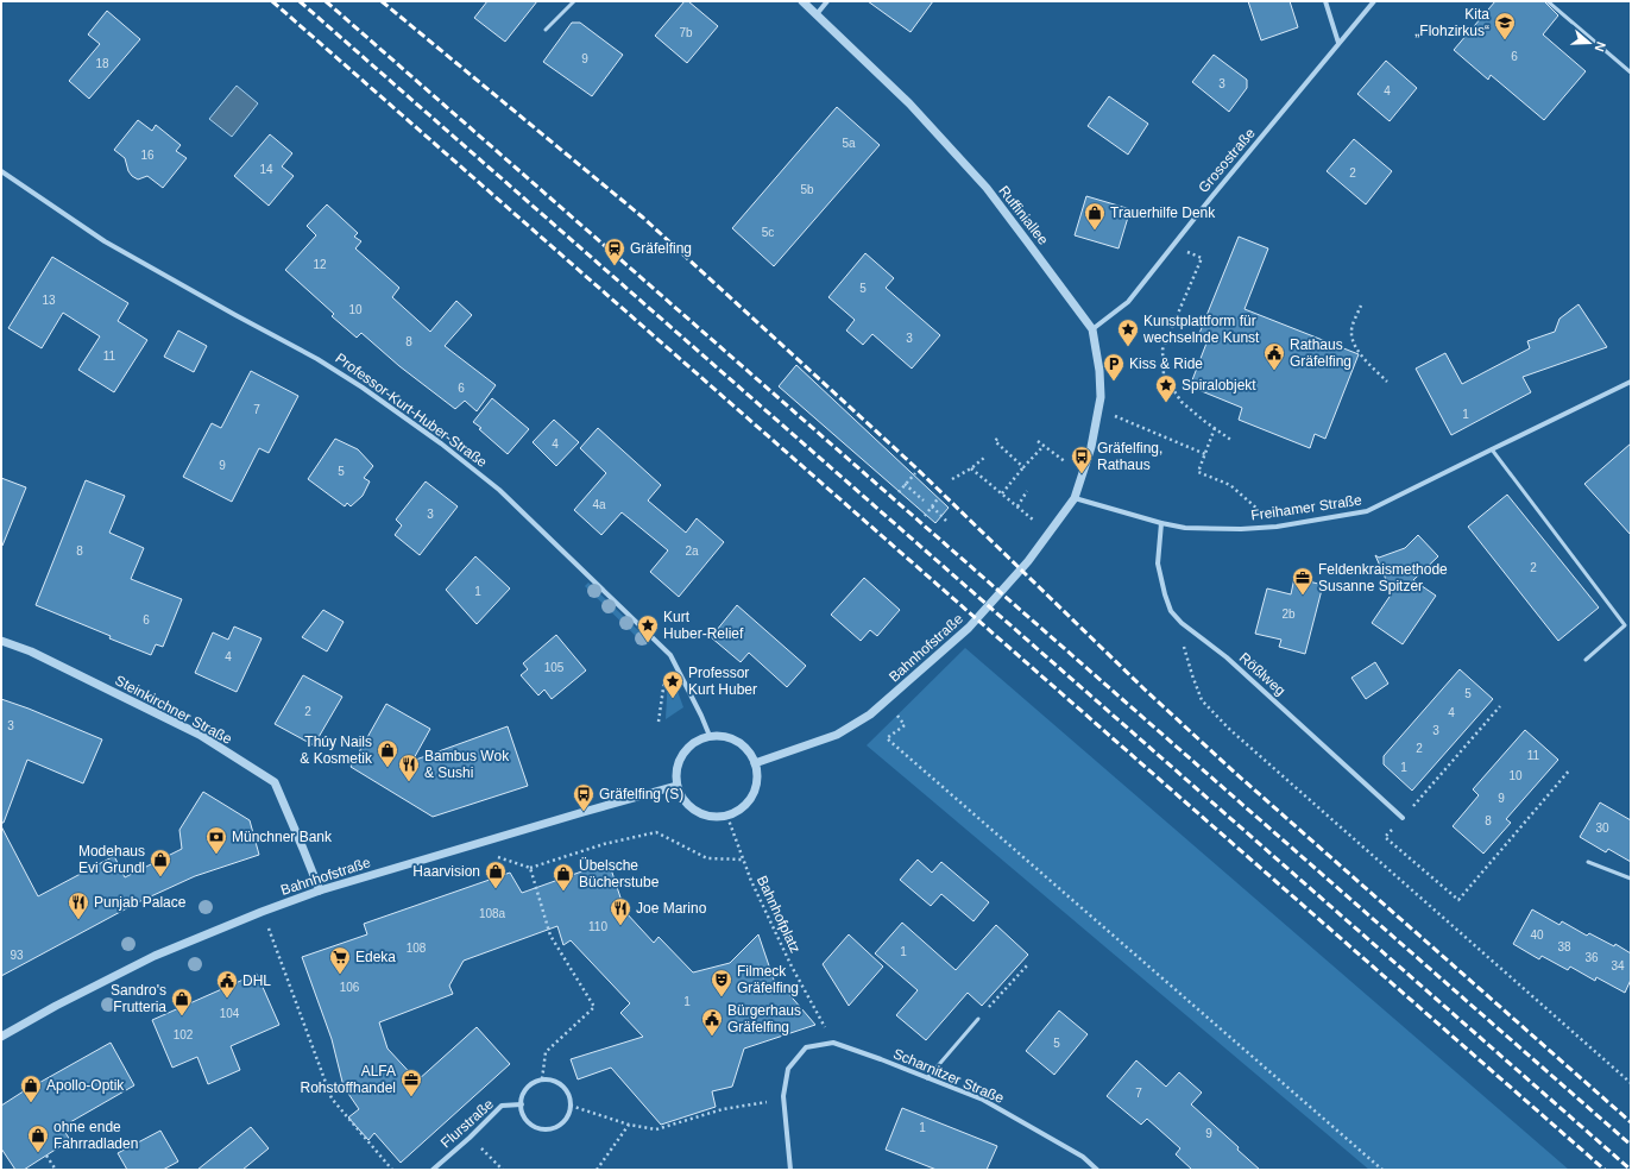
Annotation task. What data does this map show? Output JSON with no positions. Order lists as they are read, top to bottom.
{
  "streets": {
    "street": [
      "Grosostraße",
      "Ruffiniallee",
      "Professor-Kurt-Huber-Straße",
      "Freihamer Straße",
      "Bahnhofstraße",
      "Rößlweg",
      "Steinkirchner Straße",
      "Scharnitzer Straße",
      "Flurstraße"
    ],
    "path": ["Bahnhofplatz"]
  },
  "crossings": [
    ["Grosostraße", "Ruffiniallee"],
    ["Ruffiniallee", "Freihamer Straße"],
    ["Ruffiniallee", "Bahnhofstraße"],
    ["Professor-Kurt-Huber-Straße", "Bahnhofstraße"],
    ["Professor-Kurt-Huber-Straße", "Bahnhofplatz"],
    ["Freihamer Straße", "Bahnhofstraße"],
    ["Freihamer Straße", "Rößlweg"],
    ["Bahnhofstraße", "Steinkirchner Straße"],
    ["Bahnhofstraße", "Bahnhofplatz"],
    ["Bahnhofplatz", "Scharnitzer Straße"]
  ],
  "places": {
    "school or university": ["Kita „Flohzirkus“"],
    "shop": [
      "Trauerhilfe Denk",
      "Thúy Nails & Kosmetik",
      "Modehaus Evi Grundl",
      "Haarvision",
      "Übelsche Bücherstube",
      "Sandro's Frutteria",
      "Apollo-Optik",
      "ohne ende Fahrradladen"
    ],
    "station": ["Gräfelfing"],
    "place": [
      "Kunstplattform für wechselnde Kunst",
      "Spiralobjekt",
      "Kurt Huber-Relief",
      "Professor Kurt Huber"
    ],
    "public building": ["Rathaus Gräfelfing", "DHL", "Bürgerhaus Gräfelfing"],
    "parking": ["Kiss & Ride"],
    "bus stop": ["Gräfelfing, Rathaus", "Gräfelfing (S)"],
    "office": ["Feldenkraismethode Susanne Spitzer", "ALFA Rohstoffhandel"],
    "restaurant": ["Bambus Wok & Sushi", "Punjab Palace", "Joe Marino"],
    "bank": ["Münchner Bank"],
    "supermarket": ["Edeka"],
    "theatre": ["Filmeck Gräfelfing"]
  },
  "house_numbers": [
    "7b",
    "6",
    "9",
    "18",
    "3",
    "4",
    "5a",
    "16",
    "14",
    "2",
    "5b",
    "5c",
    "12",
    "5",
    "13",
    "10",
    "3",
    "8",
    "11",
    "6",
    "7",
    "1",
    "4",
    "9",
    "5",
    "4a",
    "3",
    "8",
    "2a",
    "2",
    "1",
    "2b",
    "6",
    "4",
    "105",
    "5",
    "2",
    "4",
    "3",
    "3",
    "2",
    "11",
    "1",
    "10",
    "9",
    "8",
    "30",
    "108a",
    "110",
    "40",
    "38",
    "108",
    "1",
    "93",
    "36",
    "34",
    "106",
    "1",
    "104",
    "102",
    "5",
    "7",
    "1",
    "9"
  ],
  "north": "right"
}
